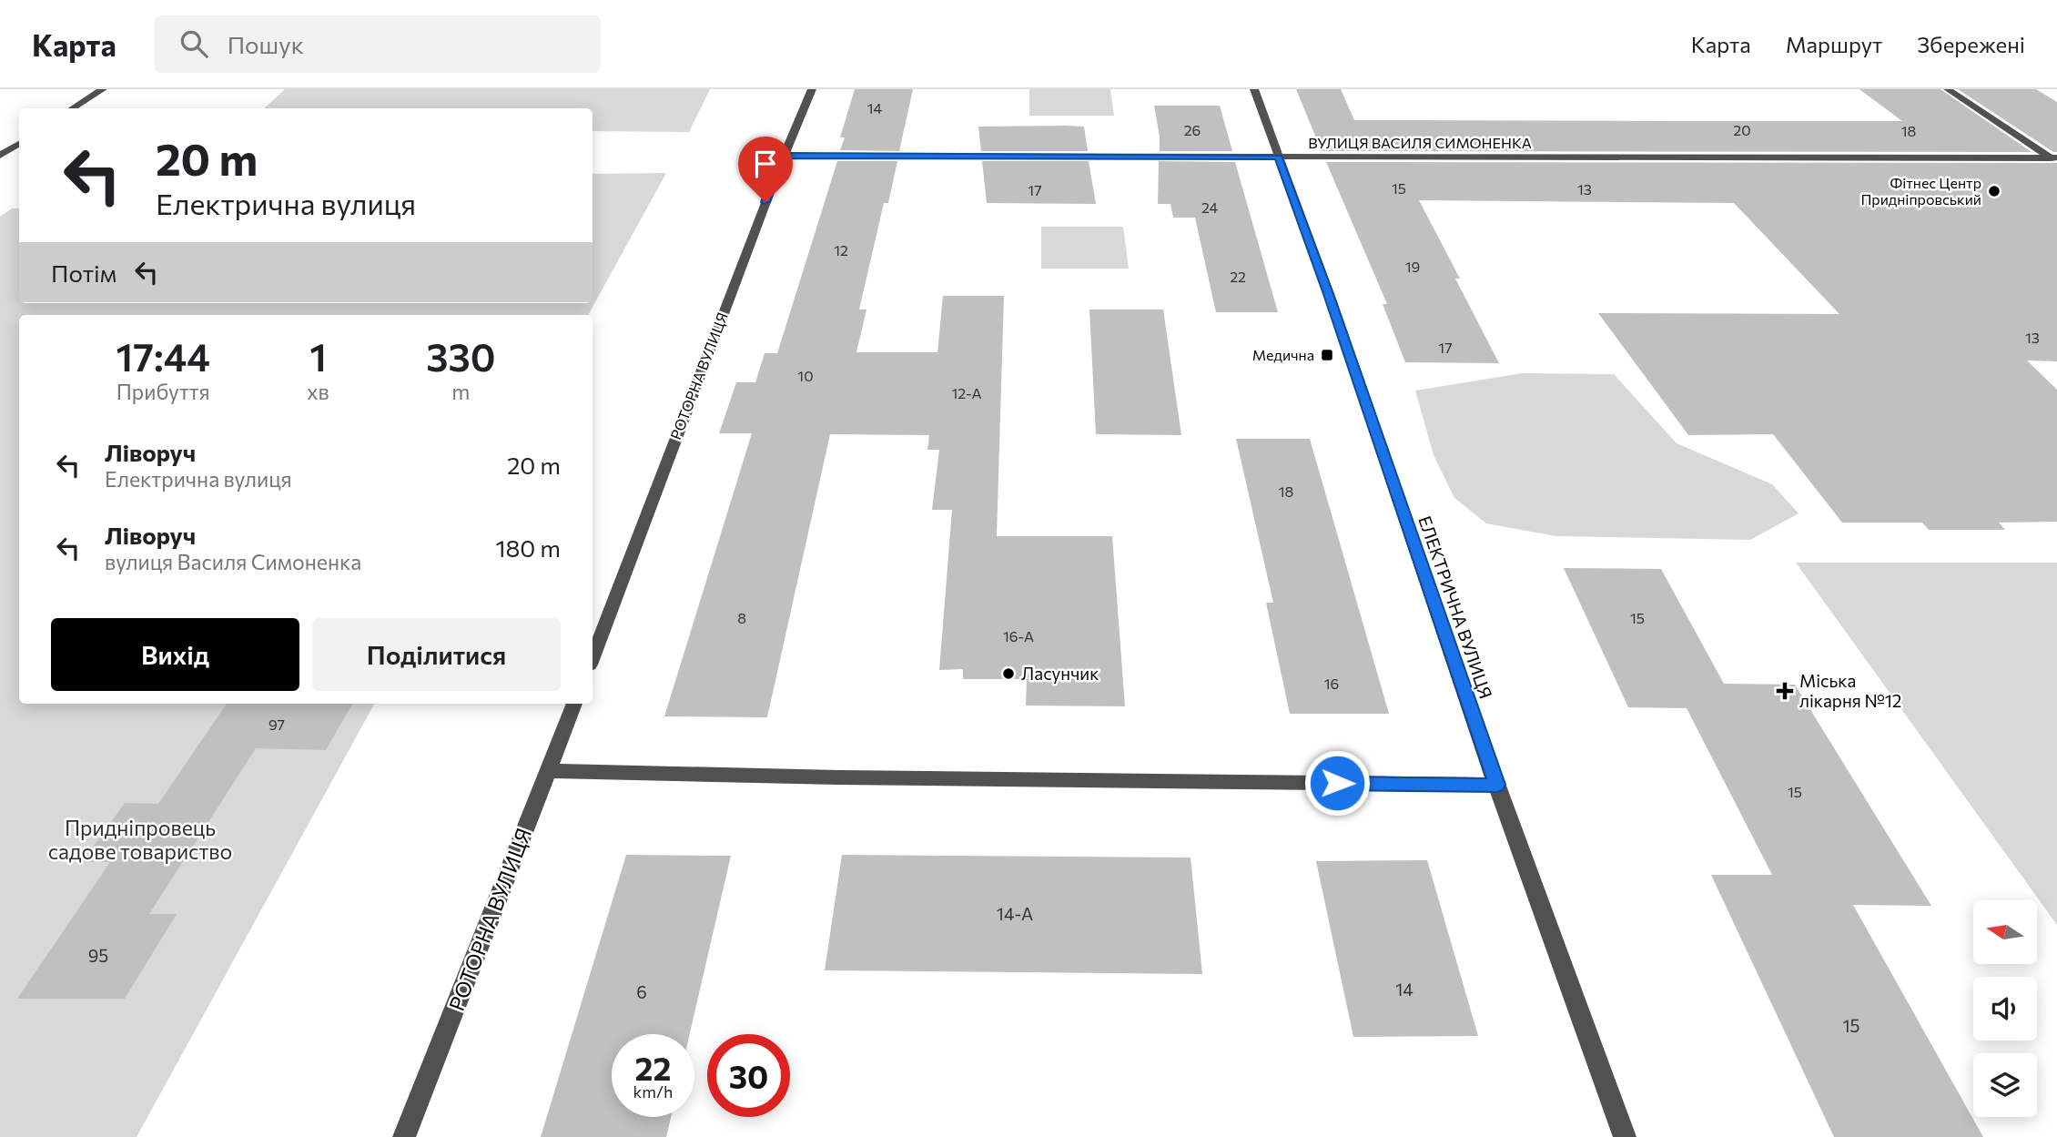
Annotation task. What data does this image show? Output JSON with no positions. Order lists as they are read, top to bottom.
{
  "streets": {
    "street": ["ВУЛИЦЯ ВАСИЛЯ СИМОНЕНКА", "РОТОРНА ВУЛИЦЯ", "ЕЛЕКТРИЧНА ВУЛИЦЯ"]
  },
  "crossings": [
    ["ВУЛИЦЯ ВАСИЛЯ СИМОНЕНКА", "РОТОРНА ВУЛИЦЯ"],
    ["ВУЛИЦЯ ВАСИЛЯ СИМОНЕНКА", "ЕЛЕКТРИЧНА ВУЛИЦЯ"]
  ],
  "parks": ["Придніпровець садове товариство"],
  "places": {
    "other": ["Фітнес Центр Придніпровський", "Ласунчик"],
    "transit": ["Медична"],
    "health": ["Міська лікарня №12"]
  },
  "house_numbers": [
    "14",
    "26",
    "20",
    "18",
    "15",
    "13",
    "17",
    "24",
    "12",
    "19",
    "22",
    "13",
    "17",
    "10",
    "12-А",
    "18",
    "8",
    "15",
    "16-А",
    "16",
    "97",
    "15",
    "14-А",
    "95",
    "14",
    "6",
    "15"
  ],
  "north": "left",
  "page": {
    "header": "Карта",
    "search": "Пошук",
    "nav": ["Карта", "Маршрут", "Збережені"],
    "turn": ["20 m", "Електрична вулиця"],
    "then": "Потім",
    "eta": [
      "17:44",
      "Прибуття",
      "1",
      "хв",
      "330",
      "m"
    ],
    "list": [
      {
        "name": "Ліворуч",
        "note": "Електрична вулиця",
        "value": "20 m"
      },
      {
        "name": "Ліворуч",
        "note": "вулиця Василя Симоненка",
        "value": "180 m"
      }
    ],
    "buttons": ["Вихід", "Поділитися"],
    "speed": "22 km/h",
    "limit": "30"
  }
}
